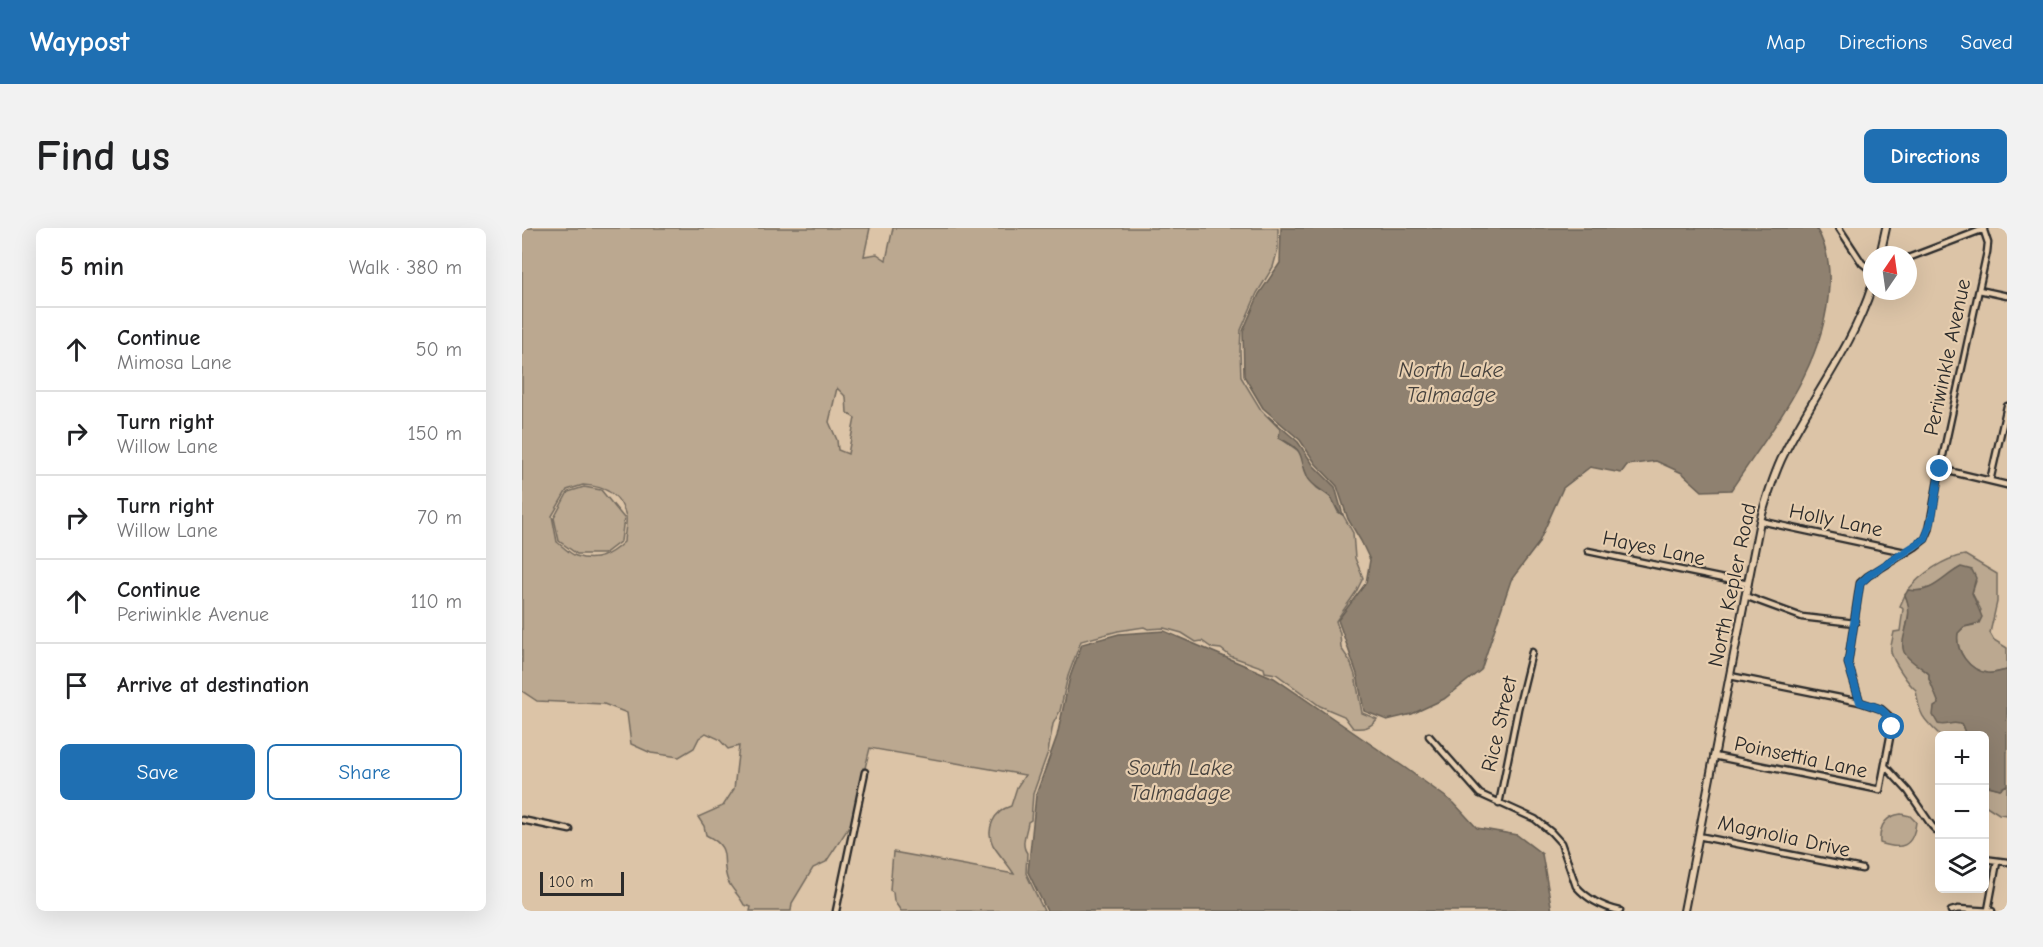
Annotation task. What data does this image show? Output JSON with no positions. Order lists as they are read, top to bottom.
{
  "streets": {
    "main road": ["North Kepler Road"],
    "street": [
      "Periwinkle Avenue",
      "Holly Lane",
      "Hayes Lane",
      "Rice Street",
      "Poinsettia Lane",
      "Magnolia Drive"
    ]
  },
  "crossings": [
    ["Periwinkle Avenue", "Holly Lane"],
    ["Holly Lane", "North Kepler Road"],
    ["Hayes Lane", "North Kepler Road"],
    ["North Kepler Road", "Poinsettia Lane"],
    ["North Kepler Road", "Magnolia Drive"]
  ],
  "water": ["North Lake Talmadge", "South Lake Talmadage"],
  "scale_bar": "100 m",
  "north": "top",
  "page": {
    "header": "Waypost",
    "nav": ["Map", "Directions", "Saved"],
    "buttons": [
      "Directions",
      ["Save", "Share"]
    ],
    "title": "Find us",
    "heading": ["5 min", "Walk · 380 m"],
    "list": [
      ["Continue", "Mimosa Lane", "50 m"],
      ["Turn right", "Willow Lane", "150 m"],
      ["Turn right", "Willow Lane", "70 m"],
      ["Continue", "Periwinkle Avenue", "110 m"],
      "Arrive at destination"
    ],
    "map_buttons": ["+", "−"],
    "scale": "100 m"
  }
}
